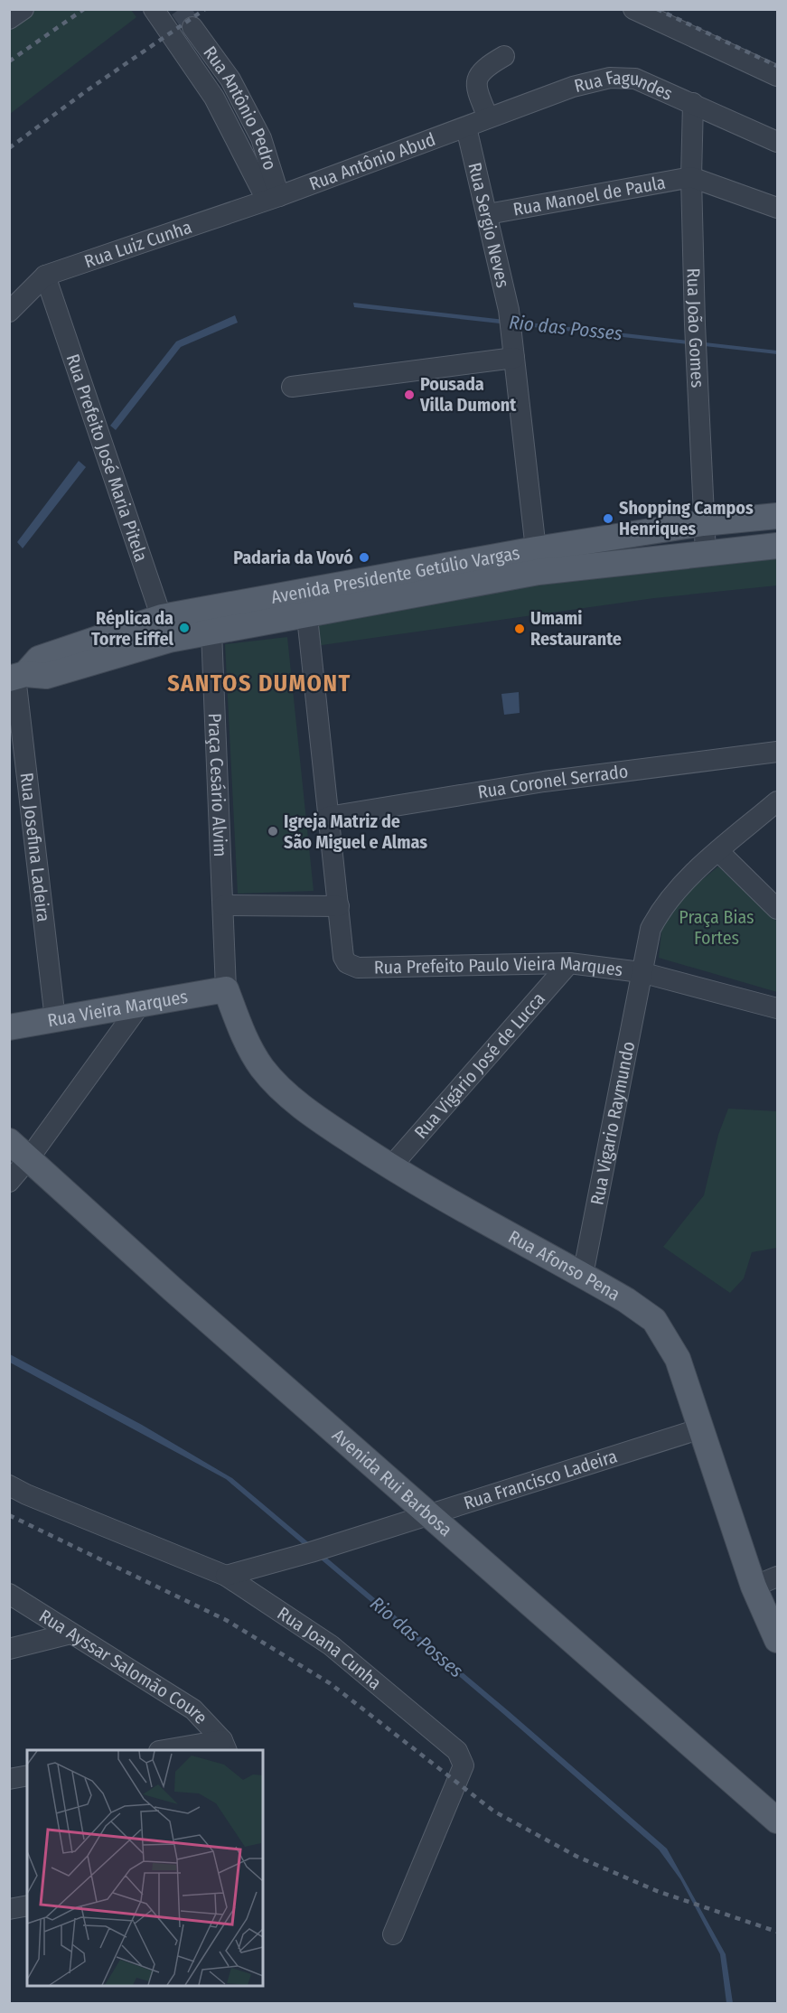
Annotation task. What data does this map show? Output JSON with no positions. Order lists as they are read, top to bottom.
{
  "streets": {
    "main road": [
      "Avenida Presidente Getúlio Vargas",
      "Rua Vieira Marques",
      "Rua Afonso Pena",
      "Avenida Rui Barbosa"
    ],
    "street": [
      "Rua Fagundes",
      "Rua Antônio Pedro",
      "Rua Antônio Abud",
      "Rua Manoel de Paula",
      "Rua Sergio Neves",
      "Rua Luiz Cunha",
      "Rua João Gomes",
      "Rua Prefeito José Maria Pitela",
      "Rua Coronel Serrado",
      "Praça Cesário Alvim",
      "Rua Josefina Ladeira",
      "Rua Prefeito Paulo Vieira Marques",
      "Rua Vigário José de Lucca",
      "Rua Vigario Raymundo",
      "Rua Francisco Ladeira",
      "Rua Joana Cunha",
      "Rua Ayssar Salomão Coure"
    ]
  },
  "crossings": [
    ["Rua Fagundes", "Rua Antônio Abud"],
    ["Rua Fagundes", "Rua Sergio Neves"],
    ["Rua Fagundes", "Rua João Gomes"],
    ["Rua Antônio Pedro", "Rua Antônio Abud"],
    ["Rua Antônio Pedro", "Rua Luiz Cunha"],
    ["Rua Antônio Abud", "Rua Sergio Neves"],
    ["Rua Antônio Abud", "Rua Luiz Cunha"],
    ["Rua Manoel de Paula", "Rua Sergio Neves"],
    ["Rua Manoel de Paula", "Rua João Gomes"],
    ["Rua Sergio Neves", "Avenida Presidente Getúlio Vargas"],
    ["Rua Luiz Cunha", "Rua Prefeito José Maria Pitela"],
    ["Rua João Gomes", "Avenida Presidente Getúlio Vargas"],
    ["Rua Prefeito José Maria Pitela", "Avenida Presidente Getúlio Vargas"],
    ["Avenida Presidente Getúlio Vargas", "Praça Cesário Alvim"],
    ["Avenida Presidente Getúlio Vargas", "Rua Josefina Ladeira"],
    ["Praça Cesário Alvim", "Rua Vieira Marques"],
    ["Praça Cesário Alvim", "Rua Afonso Pena"],
    ["Rua Josefina Ladeira", "Rua Vieira Marques"],
    ["Rua Prefeito Paulo Vieira Marques", "Rua Vigário José de Lucca"],
    ["Rua Prefeito Paulo Vieira Marques", "Rua Vigario Raymundo"],
    ["Rua Vieira Marques", "Rua Afonso Pena"],
    ["Rua Vigário José de Lucca", "Rua Afonso Pena"],
    ["Rua Vigario Raymundo", "Rua Afonso Pena"],
    ["Rua Afonso Pena", "Rua Francisco Ladeira"],
    ["Rua Francisco Ladeira", "Avenida Rui Barbosa"],
    ["Rua Francisco Ladeira", "Rua Joana Cunha"]
  ],
  "districts": ["SANTOS DUMONT"],
  "water": ["Rio das Posses"],
  "parks": ["Praça Bias Fortes"],
  "places": [
    "Pousada Villa Dumont",
    "Shopping Campos Henriques",
    "Padaria da Vovó",
    "Réplica da Torre Eiffel",
    "Umami Restaurante",
    "Igreja Matriz de São Miguel e Almas"
  ]
}
